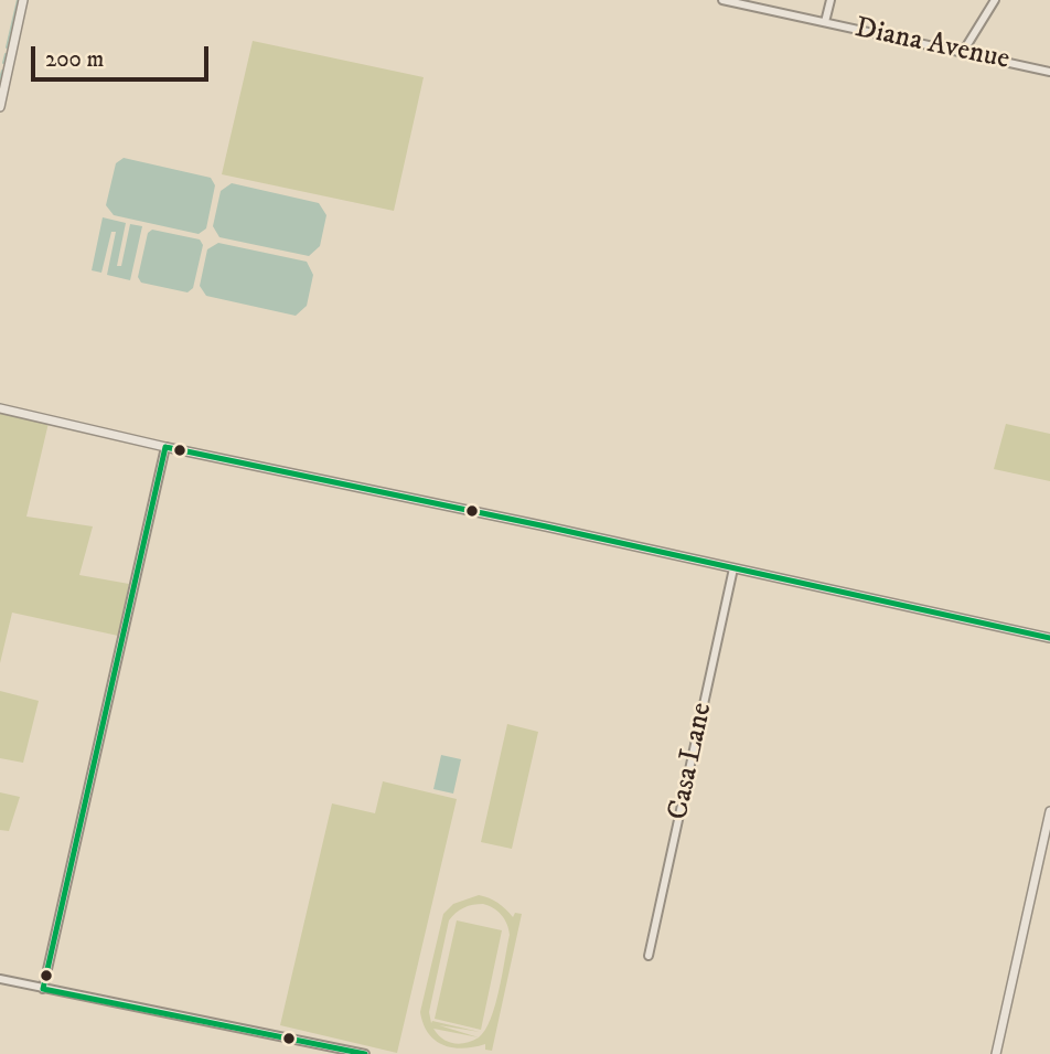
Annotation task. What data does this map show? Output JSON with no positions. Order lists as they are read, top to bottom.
{
  "streets": {
    "street": ["Diana Avenue", "Casa Lane"]
  },
  "scale_bar": "200 m"
}
